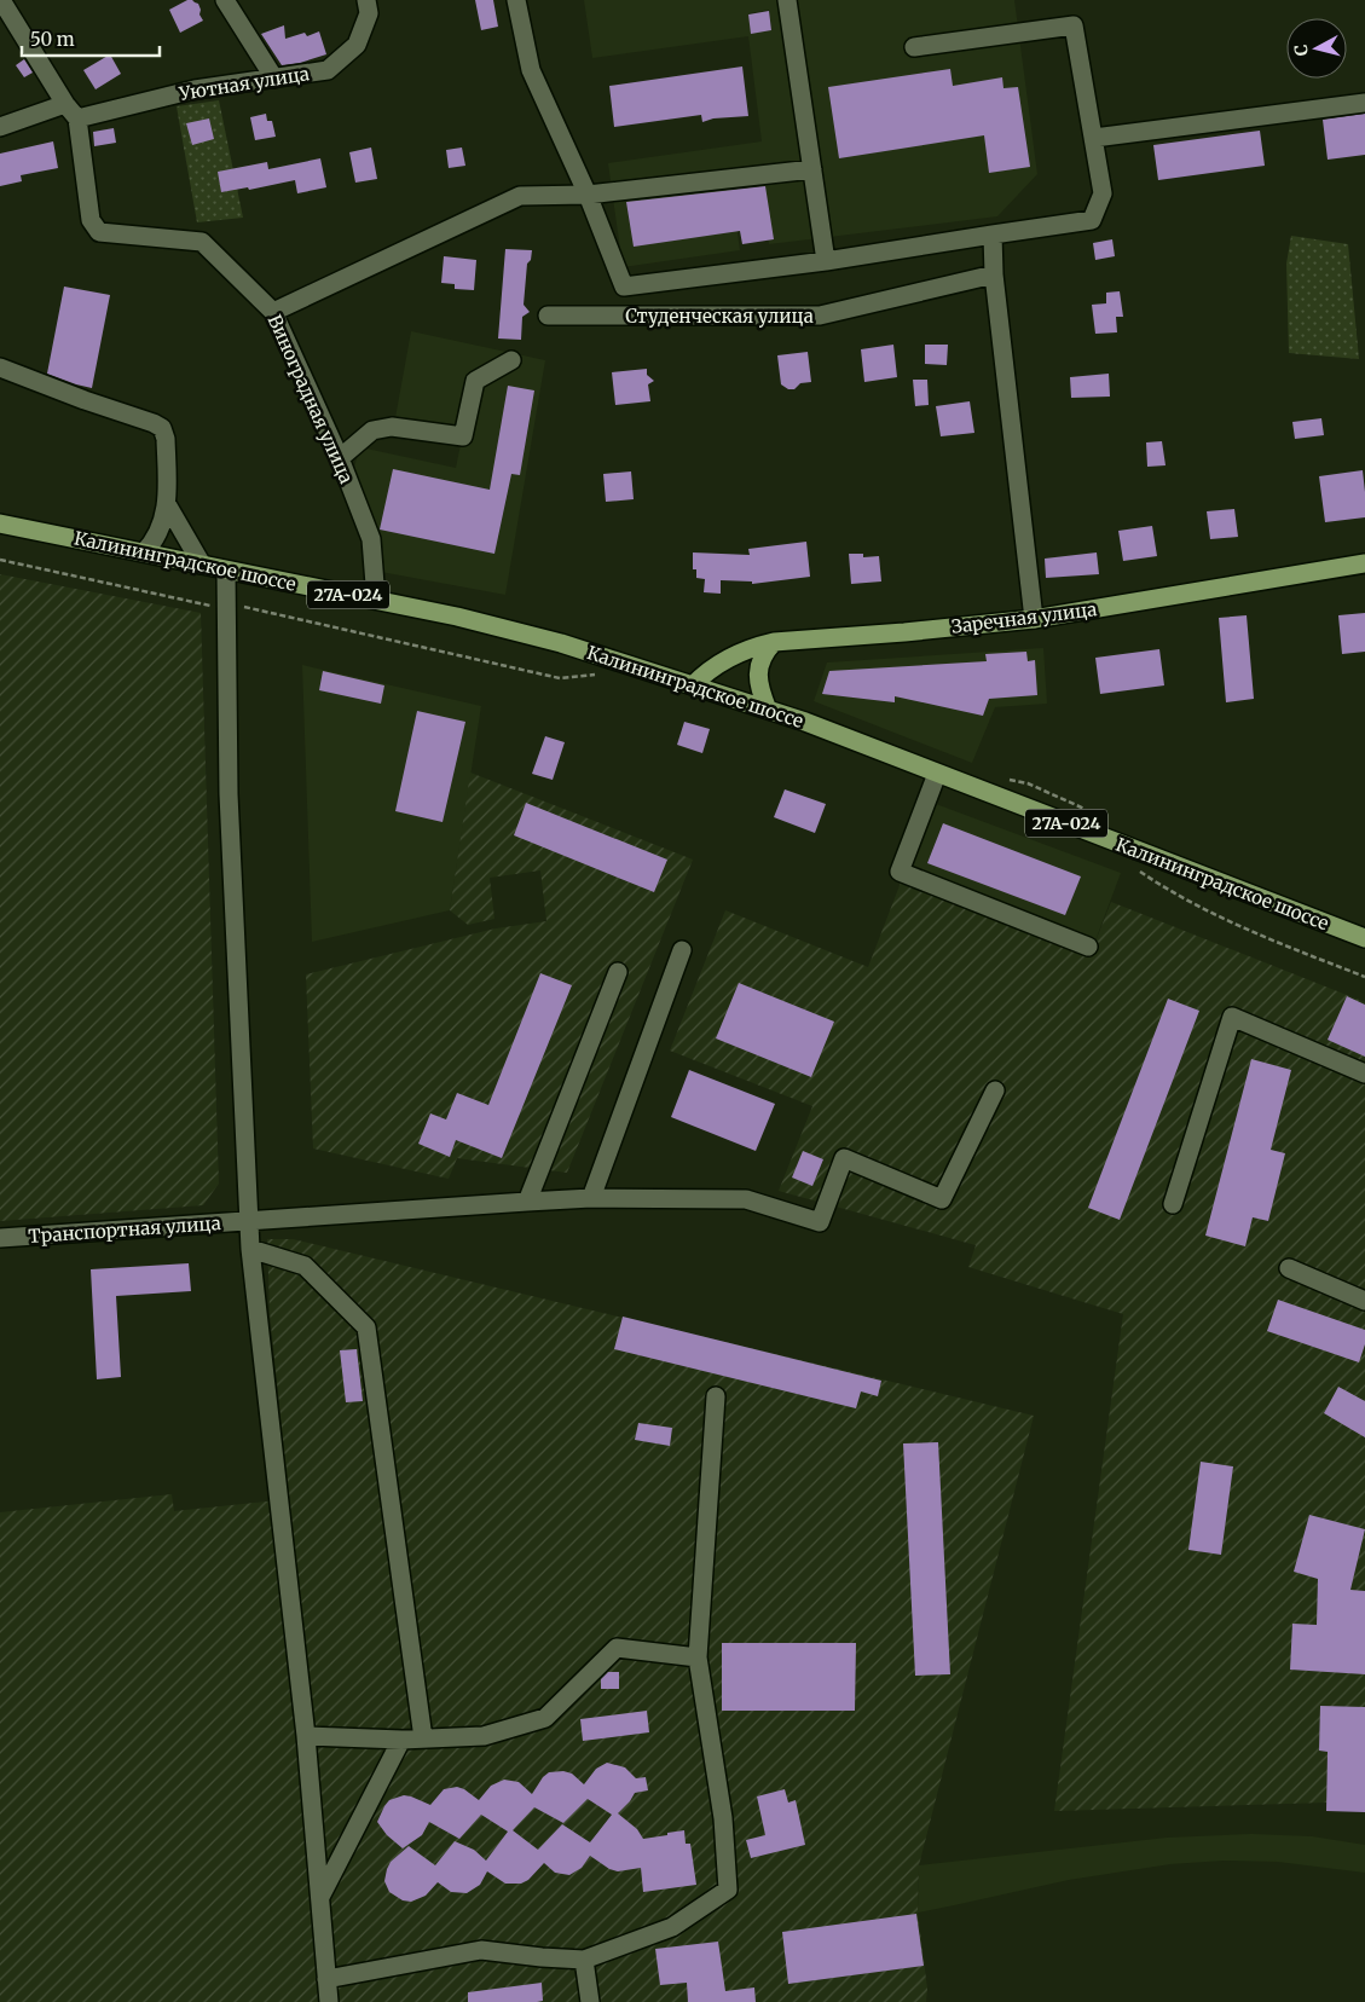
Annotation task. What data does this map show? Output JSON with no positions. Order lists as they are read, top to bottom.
{
  "streets": {
    "main road": ["Калининградское шоссе", "27А-024", "Заречная улица"],
    "street": [
      "Уютная улица",
      "Студенческая улица",
      "Виноградная улица",
      "Транспортная улица"
    ]
  },
  "crossings": [
    ["Уютная улица", "Виноградная улица"],
    ["Виноградная улица", "Калининградское шоссе"],
    ["Калининградское шоссе", "Заречная улица"]
  ],
  "scale_bar": "50 m",
  "north": "left"
}
